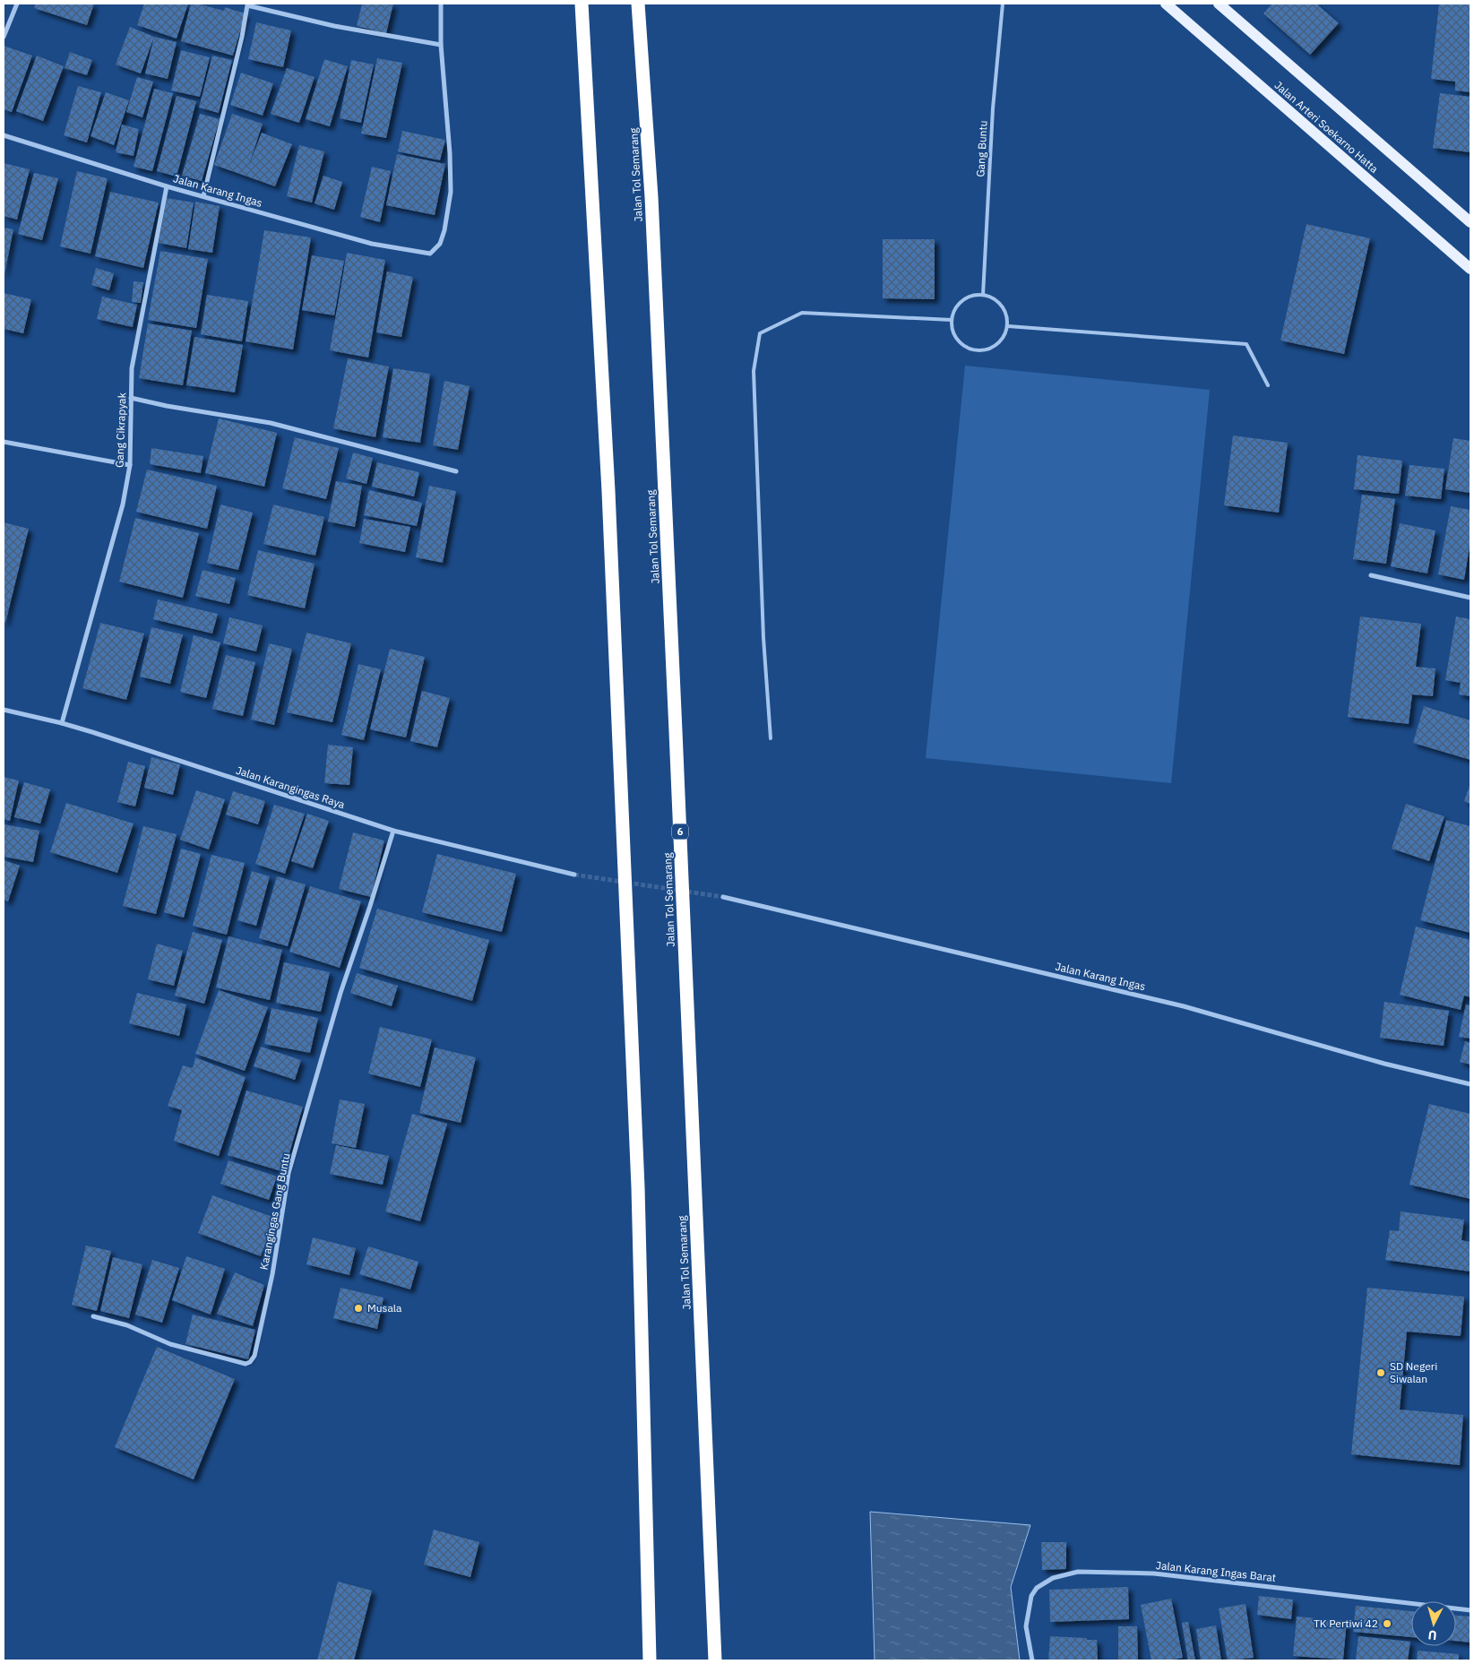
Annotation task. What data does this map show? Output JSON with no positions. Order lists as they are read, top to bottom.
{
  "streets": {
    "highway": ["Jalan Tol Semarang", "6"],
    "main road": ["Jalan Arteri Soekarno Hatta"],
    "street": [
      "Jalan Karang Ingas",
      "Gang Cikrapyak",
      "Jalan Karangingas Raya",
      "Karangingas Gang Buntu",
      "Jalan Karang Ingas Barat"
    ],
    "lane": ["Gang Buntu"]
  },
  "crossings": [
    ["Jalan Karang Ingas", "Gang Cikrapyak"],
    ["Gang Cikrapyak", "Jalan Karangingas Raya"],
    ["Jalan Karangingas Raya", "Karangingas Gang Buntu"]
  ],
  "places": ["Musala", "SD Negeri Siwalan", "TK Pertiwi 42"],
  "north": "bottom"
}
